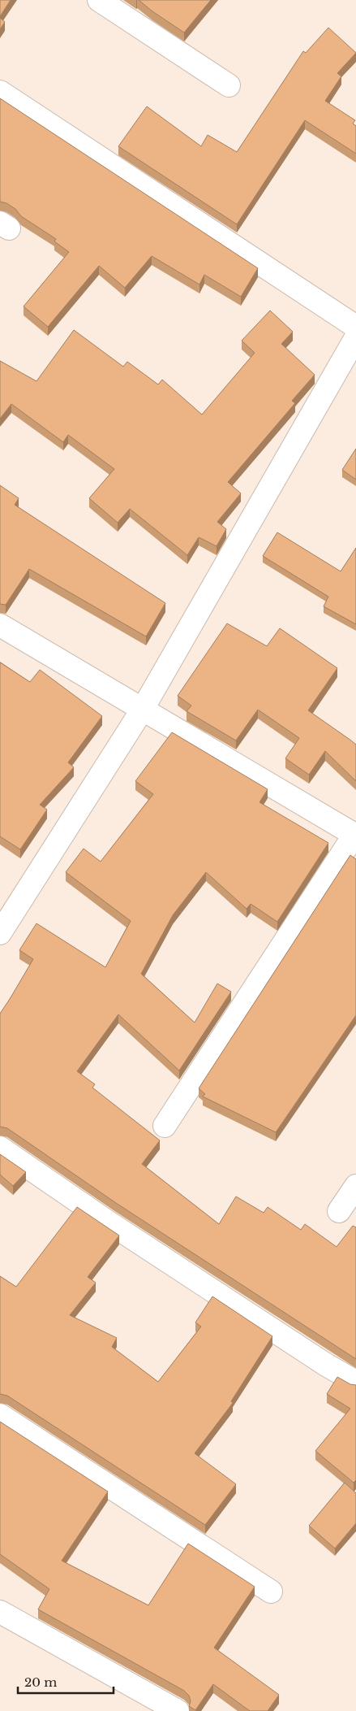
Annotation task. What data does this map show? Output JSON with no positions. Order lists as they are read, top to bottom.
{
  "scale_bar": "20 m"
}
